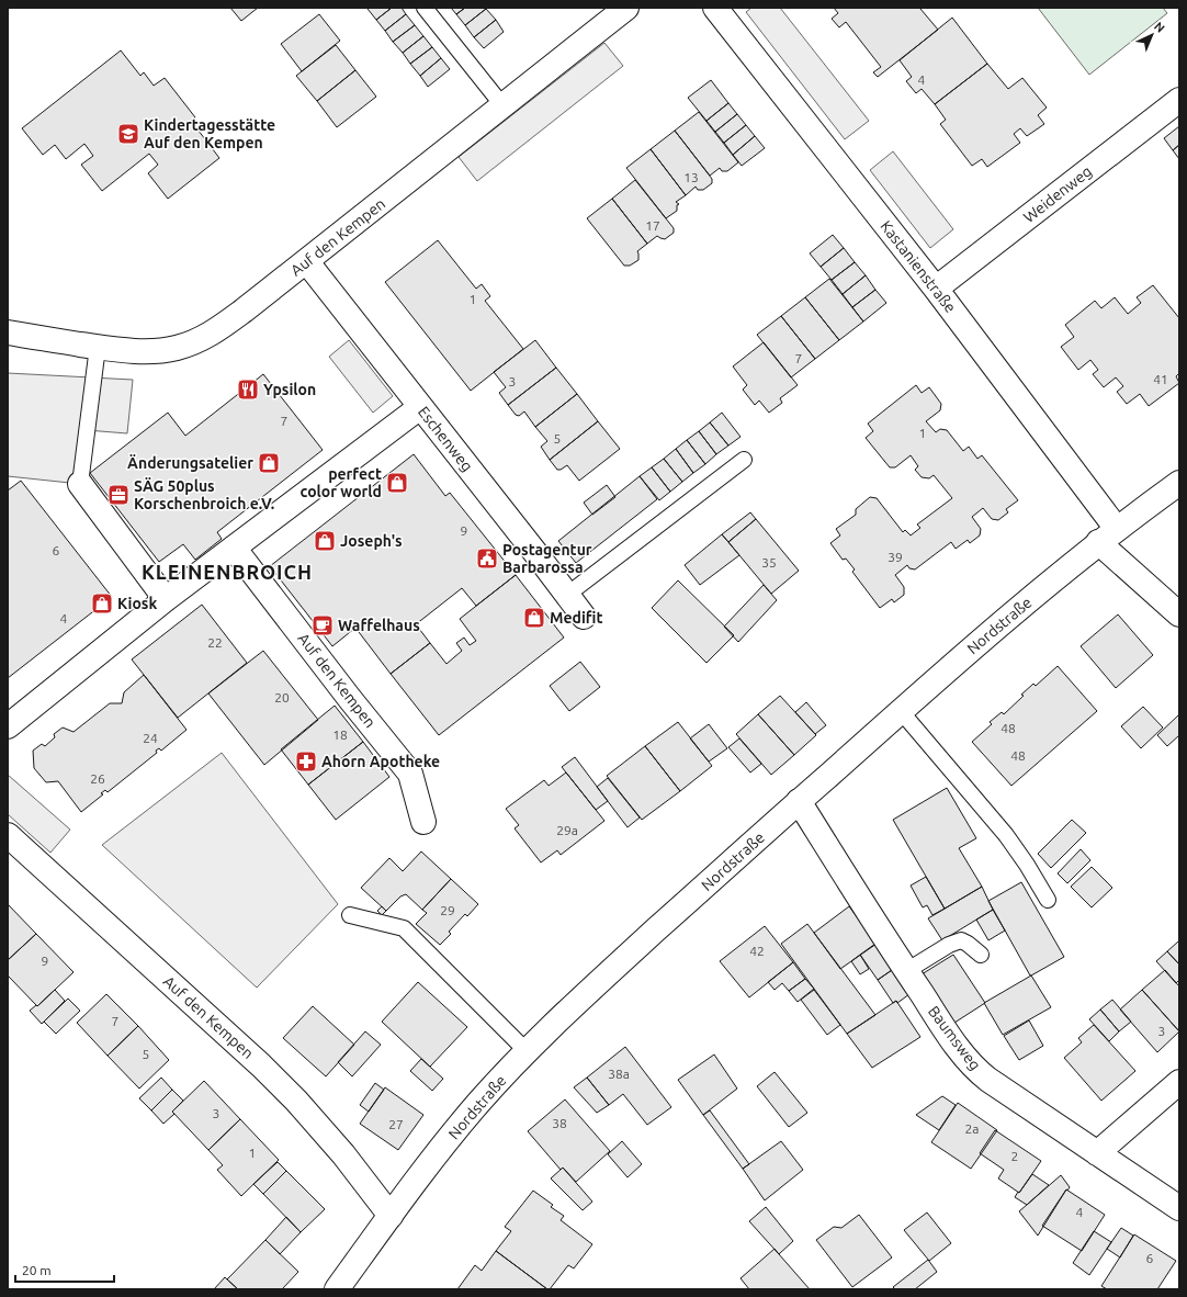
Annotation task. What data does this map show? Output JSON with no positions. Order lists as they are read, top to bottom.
{
  "streets": {
    "street": [
      "Weidenweg",
      "Auf den Kempen",
      "Kastanienstraße",
      "Eschenweg",
      "Nordstraße",
      "Baumsweg"
    ]
  },
  "crossings": [
    ["Weidenweg", "Kastanienstraße"],
    ["Auf den Kempen", "Eschenweg"],
    ["Auf den Kempen", "Nordstraße"],
    ["Kastanienstraße", "Nordstraße"],
    ["Nordstraße", "Baumsweg"]
  ],
  "districts": ["KLEINENBROICH"],
  "places": {
    "school or university": ["Kindertagesstätte Auf den Kempen"],
    "restaurant": ["Ypsilon"],
    "shop": [
      "Änderungsatelier",
      "perfect color world",
      "Joseph's",
      "Kiosk",
      "Medifit"
    ],
    "office": ["SÄG 50plus Korschenbroich e.V."],
    "public building": ["Postagentur Barbarossa"],
    "cafe": ["Waffelhaus"],
    "pharmacy": ["Ahorn Apotheke"]
  },
  "house_numbers": [
    "4",
    "13",
    "17",
    "1",
    "7",
    "41",
    "3",
    "7",
    "1",
    "5",
    "9",
    "6",
    "39",
    "35",
    "4",
    "22",
    "20",
    "48",
    "18",
    "24",
    "48",
    "26",
    "29a",
    "29",
    "42",
    "9",
    "7",
    "3",
    "5",
    "38a",
    "3",
    "38",
    "27",
    "2a",
    "1",
    "2",
    "4",
    "6"
  ],
  "scale_bar": "20 m",
  "north": "top right"
}
